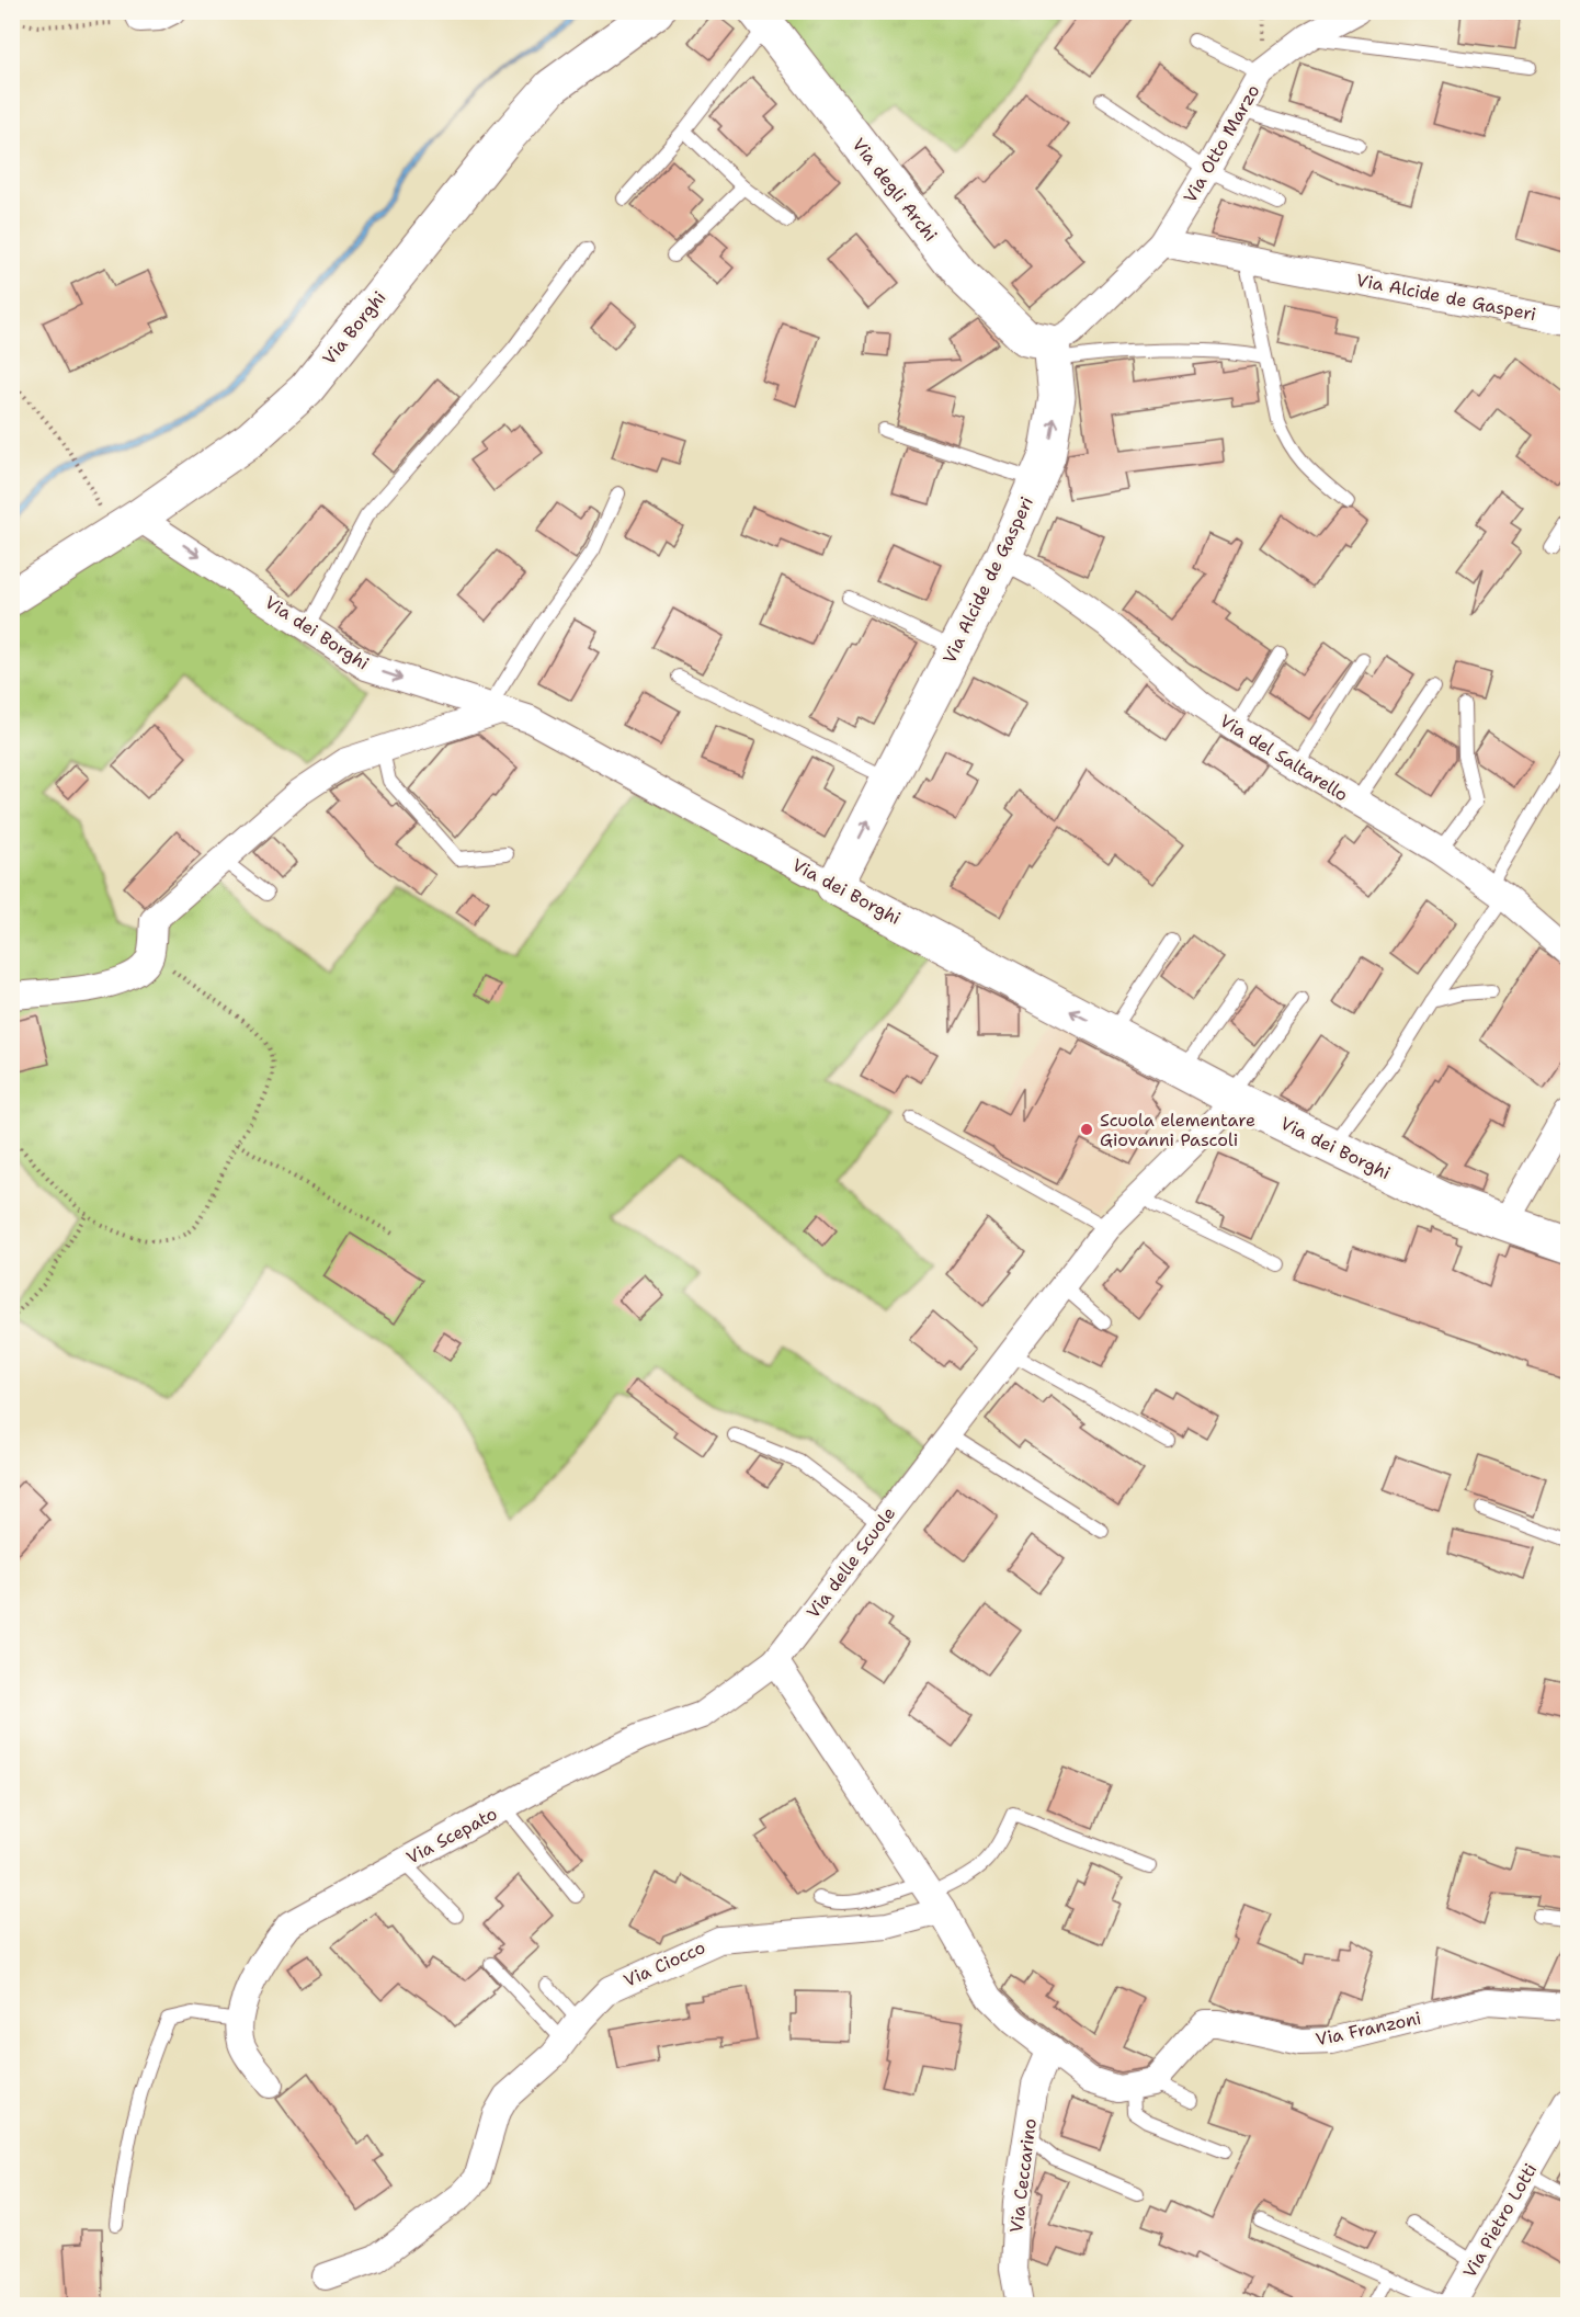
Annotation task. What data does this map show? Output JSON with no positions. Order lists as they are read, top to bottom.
{
  "streets": {
    "street": [
      "Via Otto Marzo",
      "Via degli Archi",
      "Via Alcide de Gasperi",
      "Via Borghi",
      "Via dei Borghi",
      "Via del Saltarello",
      "Via delle Scuole",
      "Via Scepato",
      "Via Ciocco",
      "Via Franzoni",
      "Via Ceccarino",
      "Via Pietro Lotti"
    ]
  },
  "crossings": [
    ["Via Otto Marzo", "Via Alcide de Gasperi"],
    ["Via degli Archi", "Via Alcide de Gasperi"],
    ["Via Alcide de Gasperi", "Via dei Borghi"],
    ["Via Alcide de Gasperi", "Via del Saltarello"],
    ["Via Borghi", "Via dei Borghi"],
    ["Via dei Borghi", "Via delle Scuole"],
    ["Via delle Scuole", "Via Scepato"]
  ],
  "places": ["Scuola elementare Giovanni Pascoli"]
}
